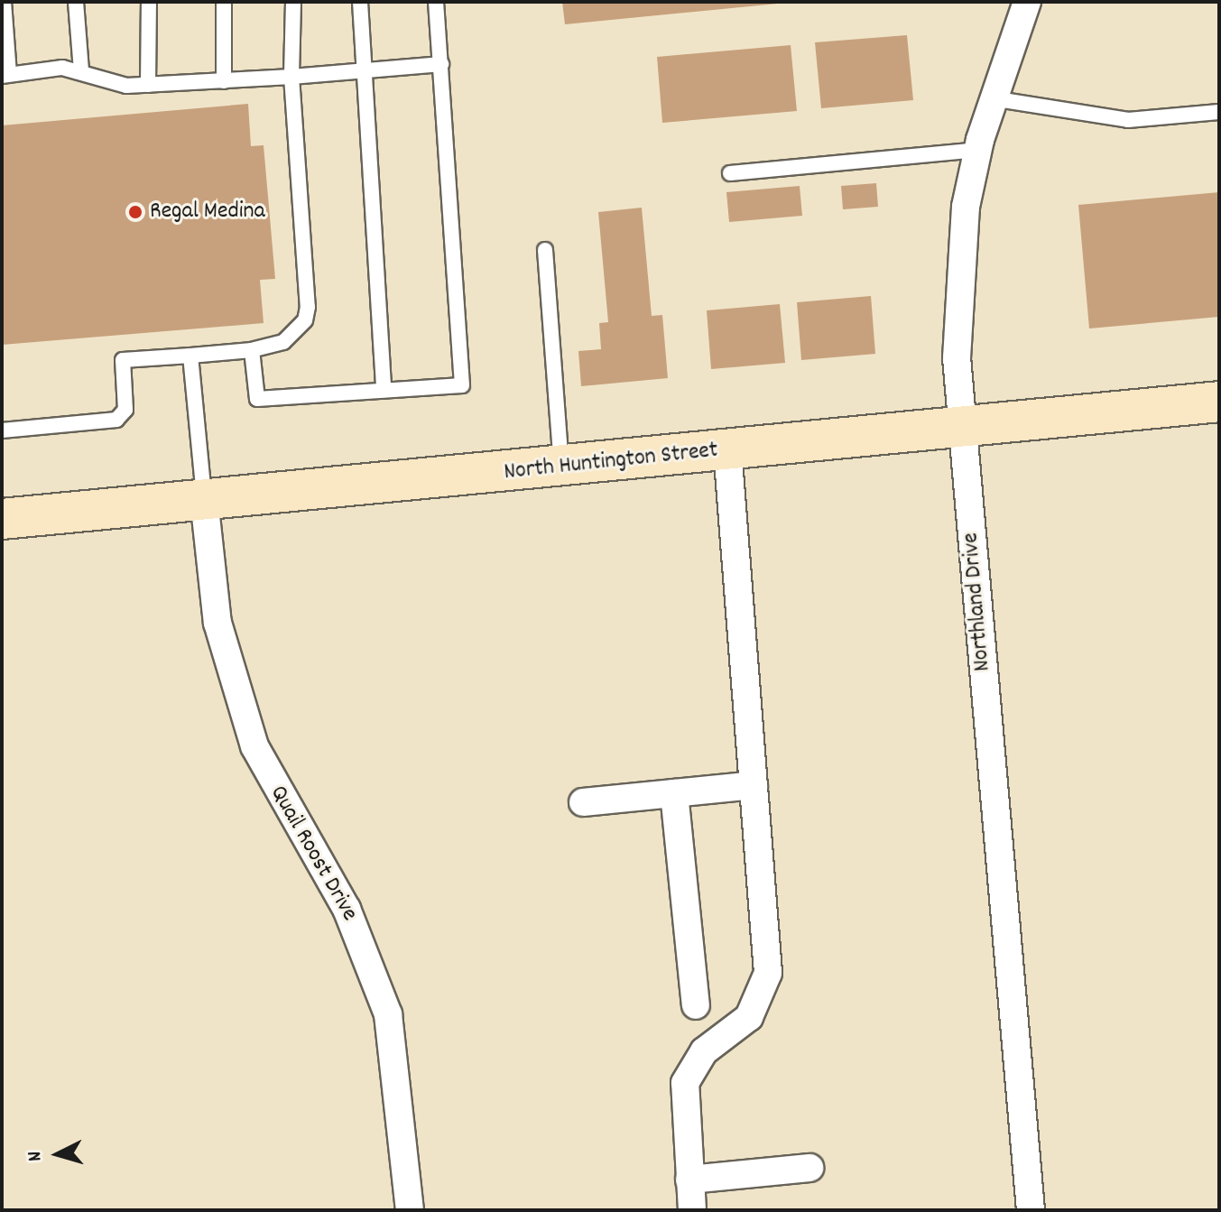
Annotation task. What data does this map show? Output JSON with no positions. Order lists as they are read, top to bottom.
{
  "streets": {
    "street": ["North Huntington Street", "Northland Drive", "Quail Roost Drive"]
  },
  "crossings": [
    ["North Huntington Street", "Northland Drive"],
    ["North Huntington Street", "Quail Roost Drive"]
  ],
  "places": ["Regal Medina"],
  "north": "left"
}
